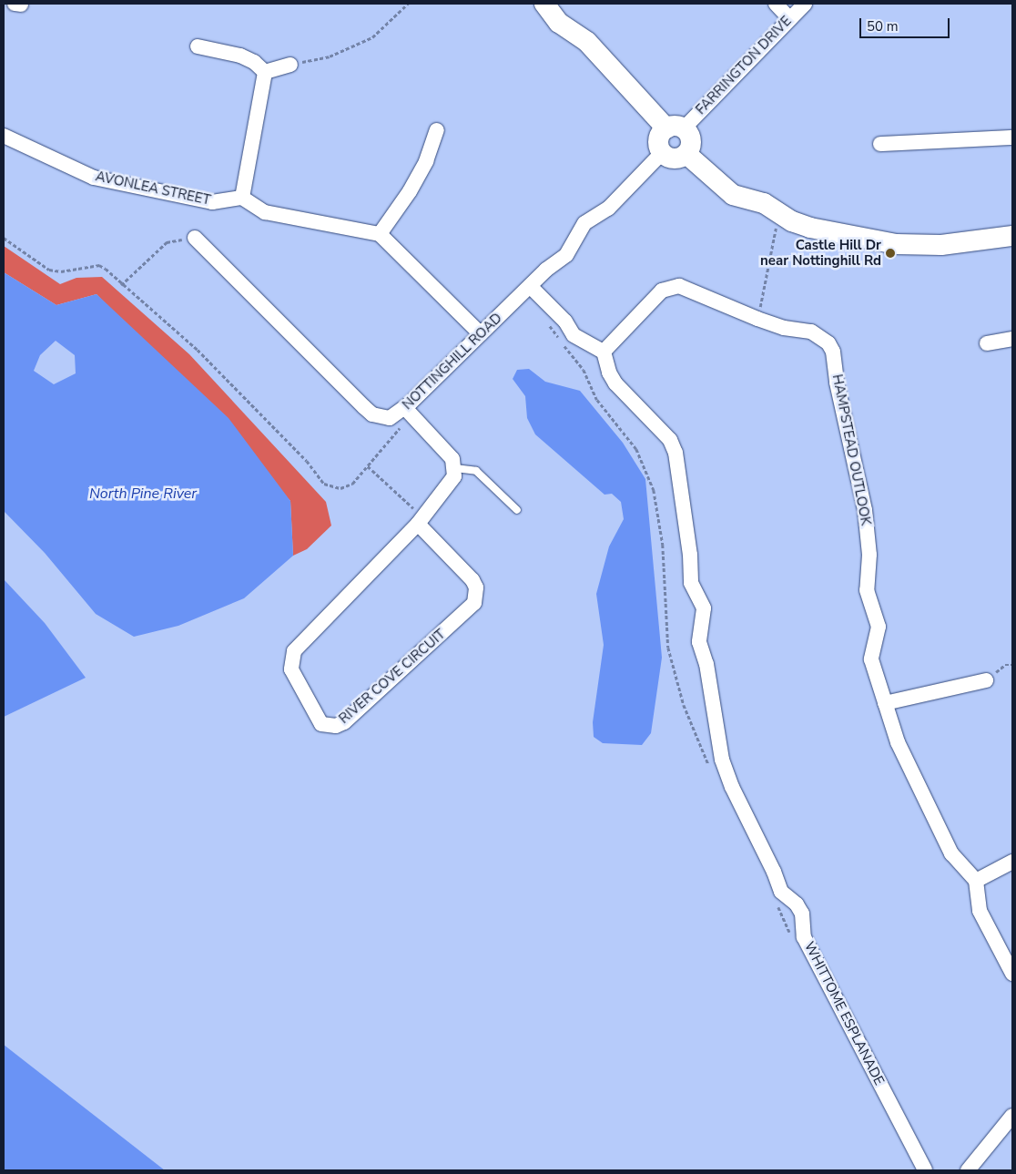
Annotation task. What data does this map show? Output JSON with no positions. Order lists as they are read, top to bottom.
{
  "streets": {
    "street": [
      "FARRINGTON DRIVE",
      "AVONLEA STREET",
      "NOTTINGHILL ROAD",
      "HAMPSTEAD OUTLOOK",
      "RIVER COVE CIRCUIT",
      "WHITTOME ESPLANADE"
    ]
  },
  "crossings": [
    ["FARRINGTON DRIVE", "NOTTINGHILL ROAD"],
    ["HAMPSTEAD OUTLOOK", "WHITTOME ESPLANADE"]
  ],
  "water": ["North Pine River"],
  "places": ["Castle Hill Dr near Nottinghill Rd"],
  "scale_bar": "50 m"
}
